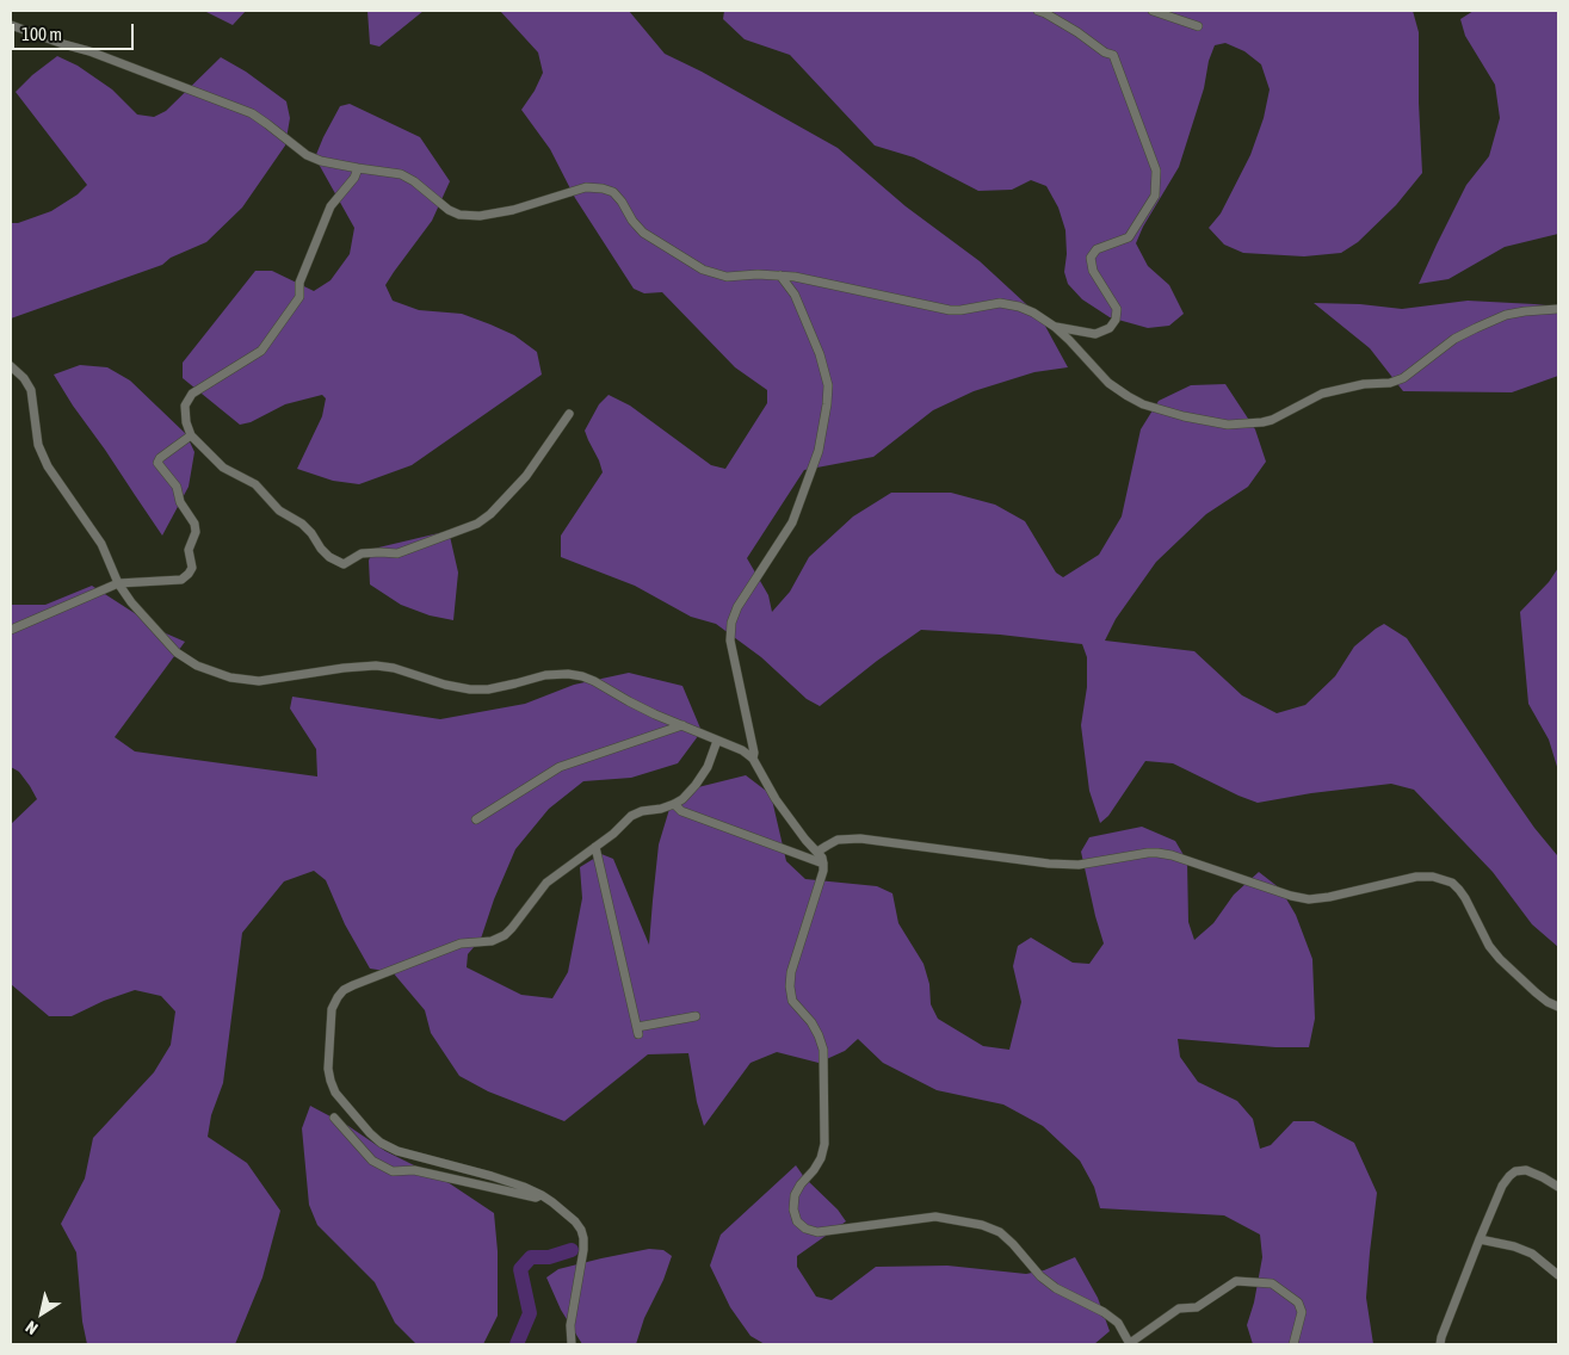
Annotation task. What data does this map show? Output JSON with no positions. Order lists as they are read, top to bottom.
{
  "scale_bar": "100 m",
  "north": "bottom left"
}
